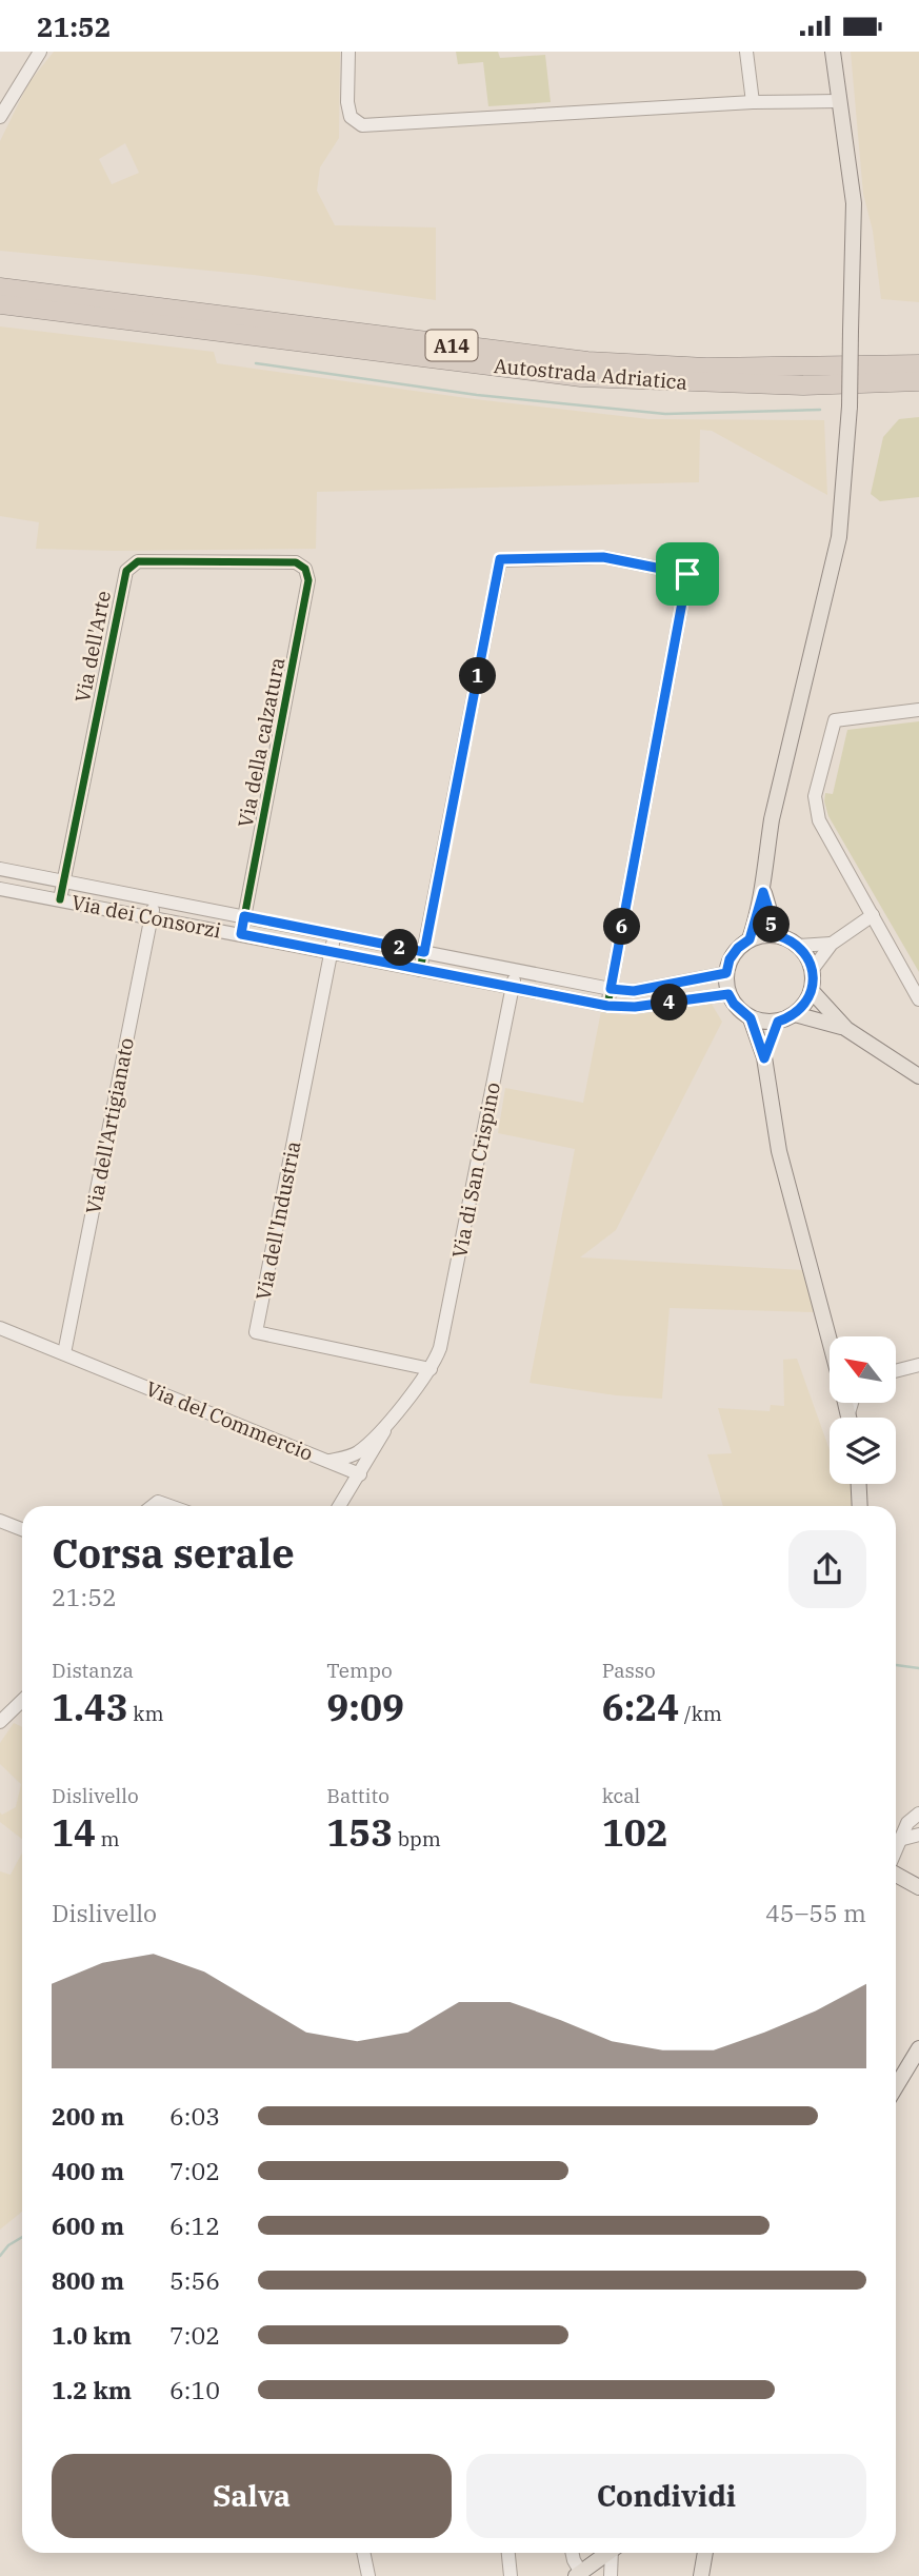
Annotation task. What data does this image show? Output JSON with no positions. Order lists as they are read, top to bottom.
{
  "streets": {
    "highway": ["A14", "Autostrada Adriatica"],
    "street": [
      "Via dell'Arte",
      "Via della calzatura",
      "Via dei Consorzi",
      "Via dell'Artigianato",
      "Via di San Crispino",
      "Via dell'Industria",
      "Via del Commercio"
    ]
  },
  "crossings": [
    ["Via dell'Arte", "Via della calzatura"],
    ["Via dell'Arte", "Via dei Consorzi"],
    ["Via della calzatura", "Via dei Consorzi"],
    ["Via dei Consorzi", "Via dell'Artigianato"],
    ["Via dei Consorzi", "Via di San Crispino"],
    ["Via dei Consorzi", "Via dell'Industria"],
    ["Via dell'Artigianato", "Via del Commercio"],
    ["Via di San Crispino", "Via dell'Industria"],
    ["Via di San Crispino", "Via del Commercio"],
    ["Via dell'Industria", "Via del Commercio"]
  ],
  "north": "top left",
  "page": {
    "status": "21:52",
    "pins": [
      "1",
      "5",
      "6",
      "2",
      "4"
    ],
    "heading": ["Corsa serale", "21:52"],
    "stats": [
      ["Distanza", "1.43 km"],
      ["Tempo", "9:09"],
      ["Passo", "6:24 /km"],
      ["Dislivello", "14 m"],
      ["Battito", "153 bpm"],
      ["kcal", "102"]
    ],
    "chart": ["Dislivello", "45–55 m"],
    "list": [
      {
        "name": "200 m",
        "note": "6:03"
      },
      {
        "name": "400 m",
        "note": "7:02"
      },
      {
        "name": "600 m",
        "note": "6:12"
      },
      {
        "name": "800 m",
        "note": "5:56"
      },
      {
        "name": "1.0 km",
        "note": "7:02"
      },
      {
        "name": "1.2 km",
        "note": "6:10"
      }
    ],
    "buttons": ["Salva", "Condividi"]
  }
}
